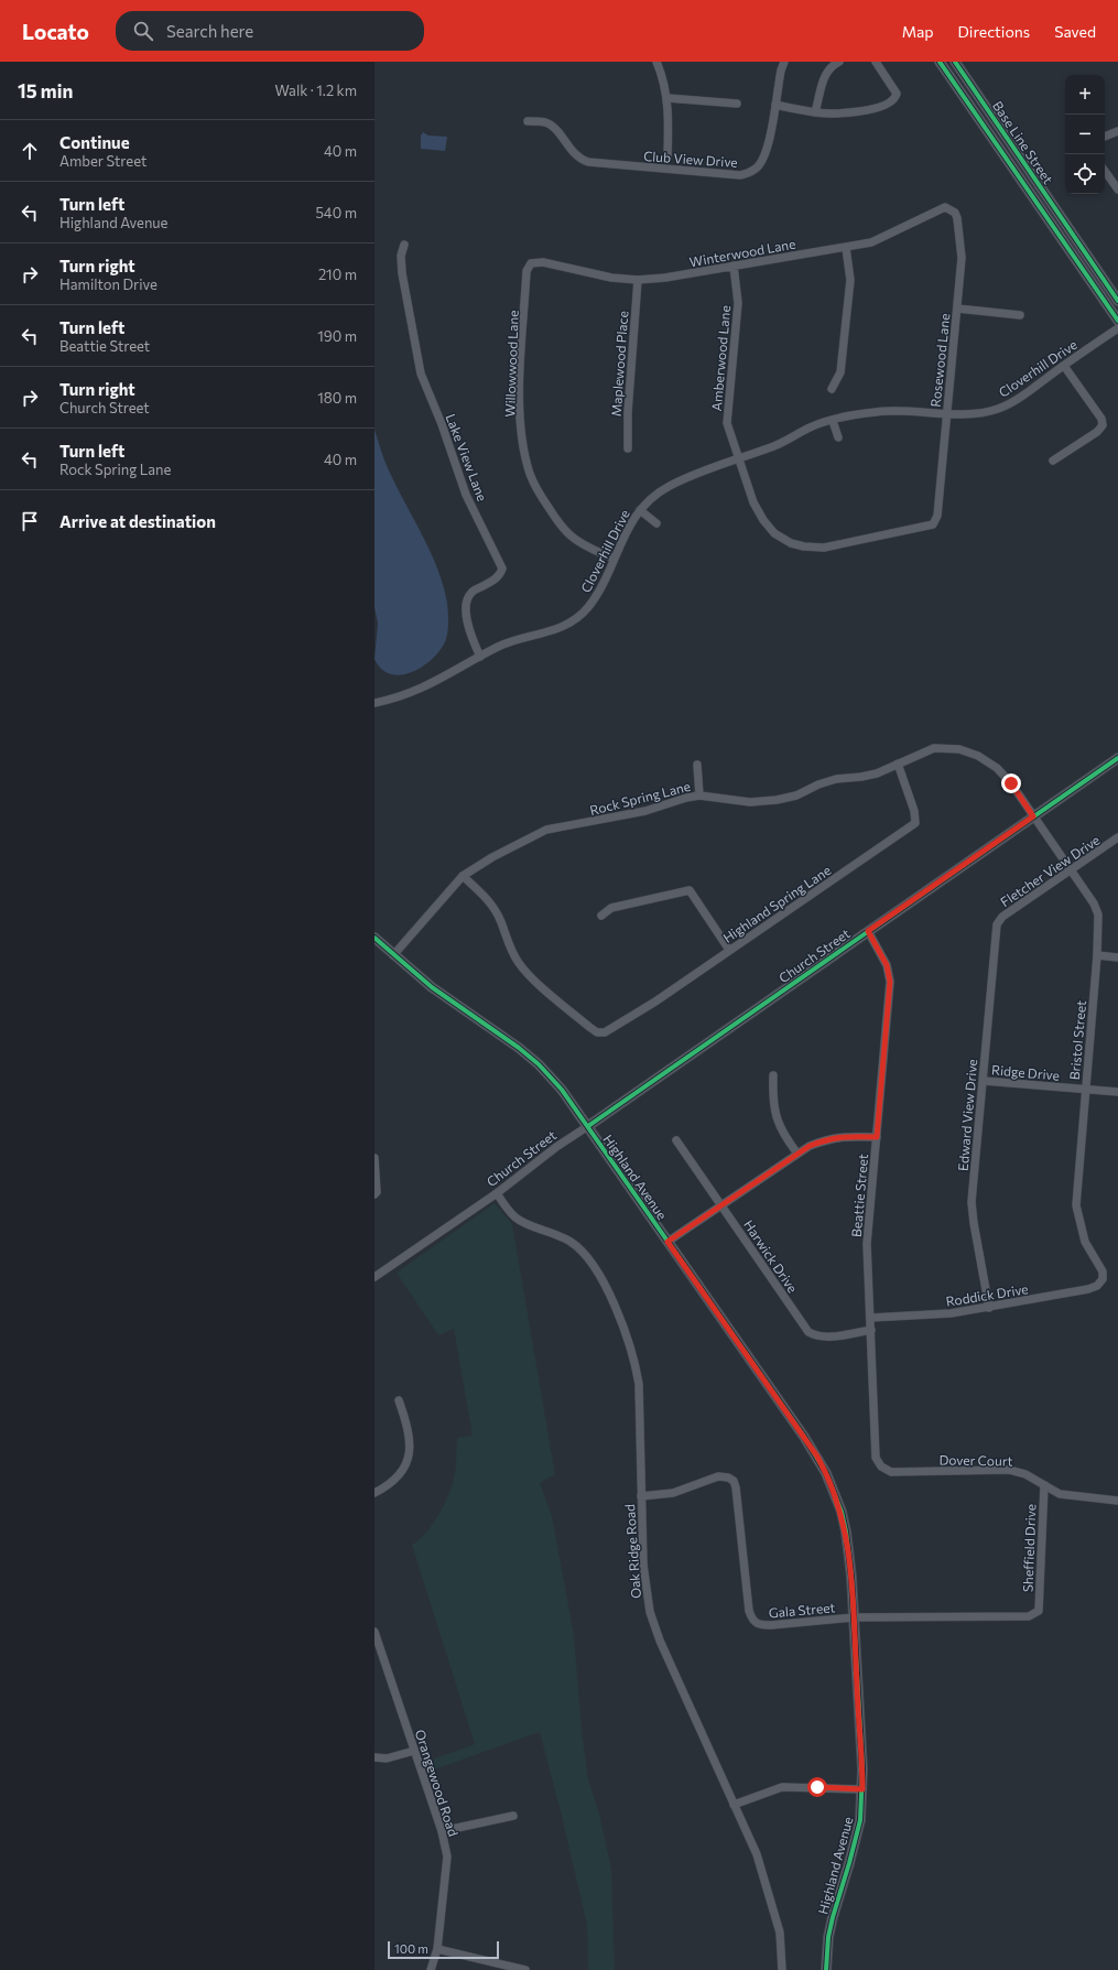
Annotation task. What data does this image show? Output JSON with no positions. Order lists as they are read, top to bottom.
{
  "streets": {
    "main road": ["Base Line Street", "Church Street", "Highland Avenue"],
    "street": [
      "Club View Drive",
      "Winterwood Lane",
      "Amberwood Lane",
      "Rosewood Lane",
      "Willowwood Lane",
      "Maplewood Place",
      "Cloverhill Drive",
      "Lake View Lane",
      "Rock Spring Lane",
      "Fletcher View Drive",
      "Highland Spring Lane",
      "Bristol Street",
      "Ridge Drive",
      "Edward View Drive",
      "Beattie Street",
      "Harwick Drive",
      "Roddick Drive",
      "Dover Court",
      "Sheffield Drive",
      "Oak Ridge Road",
      "Gala Street",
      "Orangewood Road"
    ]
  },
  "crossings": [
    ["Winterwood Lane", "Amberwood Lane"],
    ["Winterwood Lane", "Rosewood Lane"],
    ["Winterwood Lane", "Willowwood Lane"],
    ["Winterwood Lane", "Maplewood Place"],
    ["Amberwood Lane", "Rosewood Lane"],
    ["Amberwood Lane", "Cloverhill Drive"],
    ["Rosewood Lane", "Cloverhill Drive"],
    ["Willowwood Lane", "Cloverhill Drive"],
    ["Cloverhill Drive", "Lake View Lane"],
    ["Rock Spring Lane", "Highland Spring Lane"],
    ["Rock Spring Lane", "Church Street"],
    ["Rock Spring Lane", "Bristol Street"],
    ["Rock Spring Lane", "Highland Avenue"],
    ["Fletcher View Drive", "Bristol Street"],
    ["Fletcher View Drive", "Edward View Drive"],
    ["Church Street", "Bristol Street"],
    ["Church Street", "Highland Avenue"],
    ["Church Street", "Beattie Street"],
    ["Church Street", "Oak Ridge Road"],
    ["Bristol Street", "Ridge Drive"],
    ["Bristol Street", "Roddick Drive"],
    ["Ridge Drive", "Edward View Drive"],
    ["Edward View Drive", "Roddick Drive"],
    ["Highland Avenue", "Gala Street"],
    ["Beattie Street", "Harwick Drive"],
    ["Beattie Street", "Roddick Drive"],
    ["Beattie Street", "Dover Court"],
    ["Dover Court", "Sheffield Drive"],
    ["Sheffield Drive", "Gala Street"],
    ["Oak Ridge Road", "Gala Street"]
  ],
  "scale_bar": "100 m",
  "page": {
    "header": "Locato",
    "search": "Search here",
    "nav": ["Map", "Directions", "Saved"],
    "heading": ["15 min", "Walk · 1.2 km"],
    "map_buttons": ["+", "−"],
    "list": [
      ["Continue", "Amber Street", "40 m"],
      ["Turn left", "Highland Avenue", "540 m"],
      ["Turn right", "Hamilton Drive", "210 m"],
      ["Turn left", "Beattie Street", "190 m"],
      ["Turn right", "Church Street", "180 m"],
      ["Turn left", "Rock Spring Lane", "40 m"],
      "Arrive at destination"
    ],
    "scale": "100 m"
  }
}
